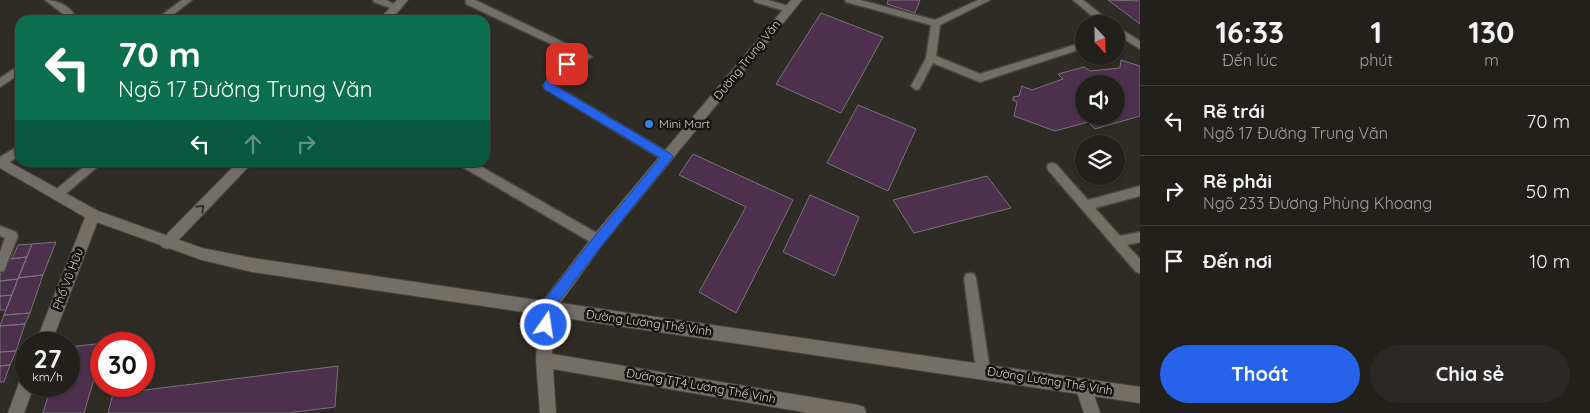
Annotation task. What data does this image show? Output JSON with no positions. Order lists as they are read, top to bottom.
{
  "streets": {
    "street": [
      "Đường Trung Văn",
      "Phố Vũ Hữu",
      "Đường Lương Thế Vinh",
      "Đường TT4 Lương Thế Vinh"
    ]
  },
  "crossings": [
    ["Đường Trung Văn", "Đường Lương Thế Vinh"],
    ["Phố Vũ Hữu", "Đường Lương Thế Vinh"]
  ],
  "places": ["Mini Mart"],
  "north": "bottom",
  "page": {
    "eta": [
      "16:33",
      "Đến lúc",
      "1",
      "phút",
      "130",
      "m"
    ],
    "turn": ["70 m", "Ngõ 17 Đường Trung Văn"],
    "list": [
      {
        "name": "Rẽ trái",
        "note": "Ngõ 17 Đường Trung Văn",
        "value": "70 m"
      },
      {
        "name": "Rẽ phải",
        "note": "Ngõ 233 Đương Phùng Khoang",
        "value": "50 m"
      },
      {
        "name": "Đến nơi",
        "value": "10 m"
      }
    ],
    "speed": "27 km/h",
    "limit": "30",
    "buttons": ["Thoát", "Chia sẻ"]
  }
}
